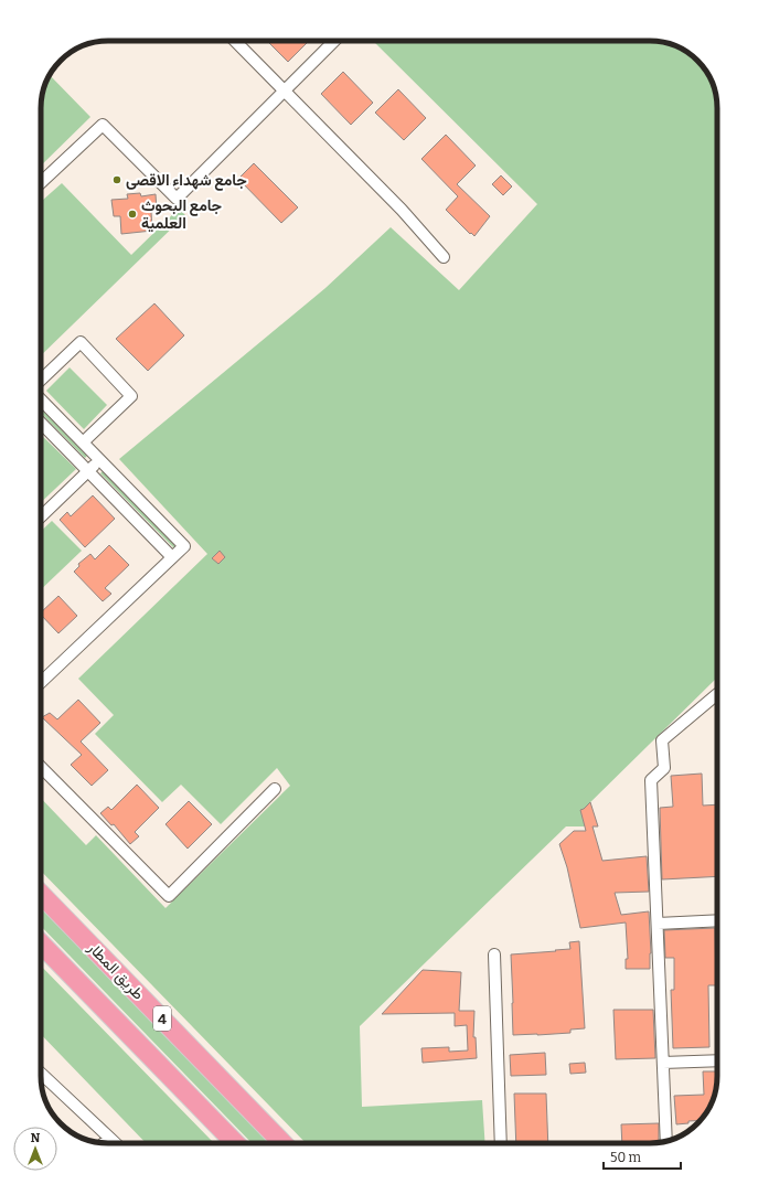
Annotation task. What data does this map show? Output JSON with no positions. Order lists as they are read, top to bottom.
{
  "streets": {
    "highway": ["طريق المطار", "4"]
  },
  "places": ["جامع شهداء الاقصى", "جامع البحوث العلمية"],
  "scale_bar": "50 m",
  "north": "top"
}
